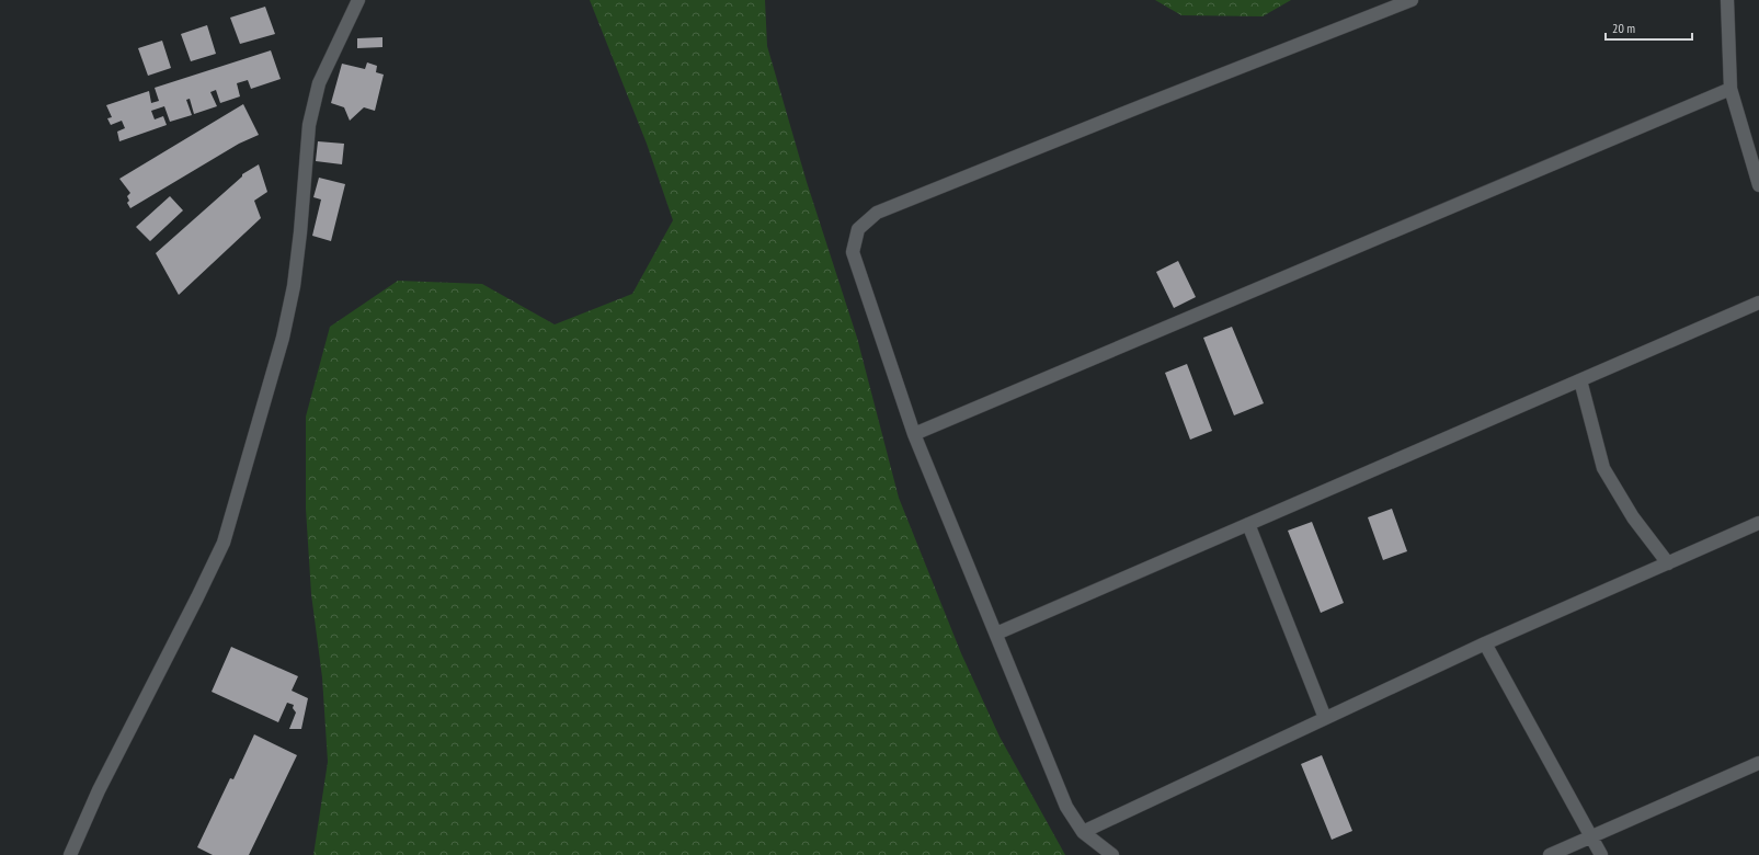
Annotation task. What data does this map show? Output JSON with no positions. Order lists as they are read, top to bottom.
{
  "scale_bar": "20 m"
}
